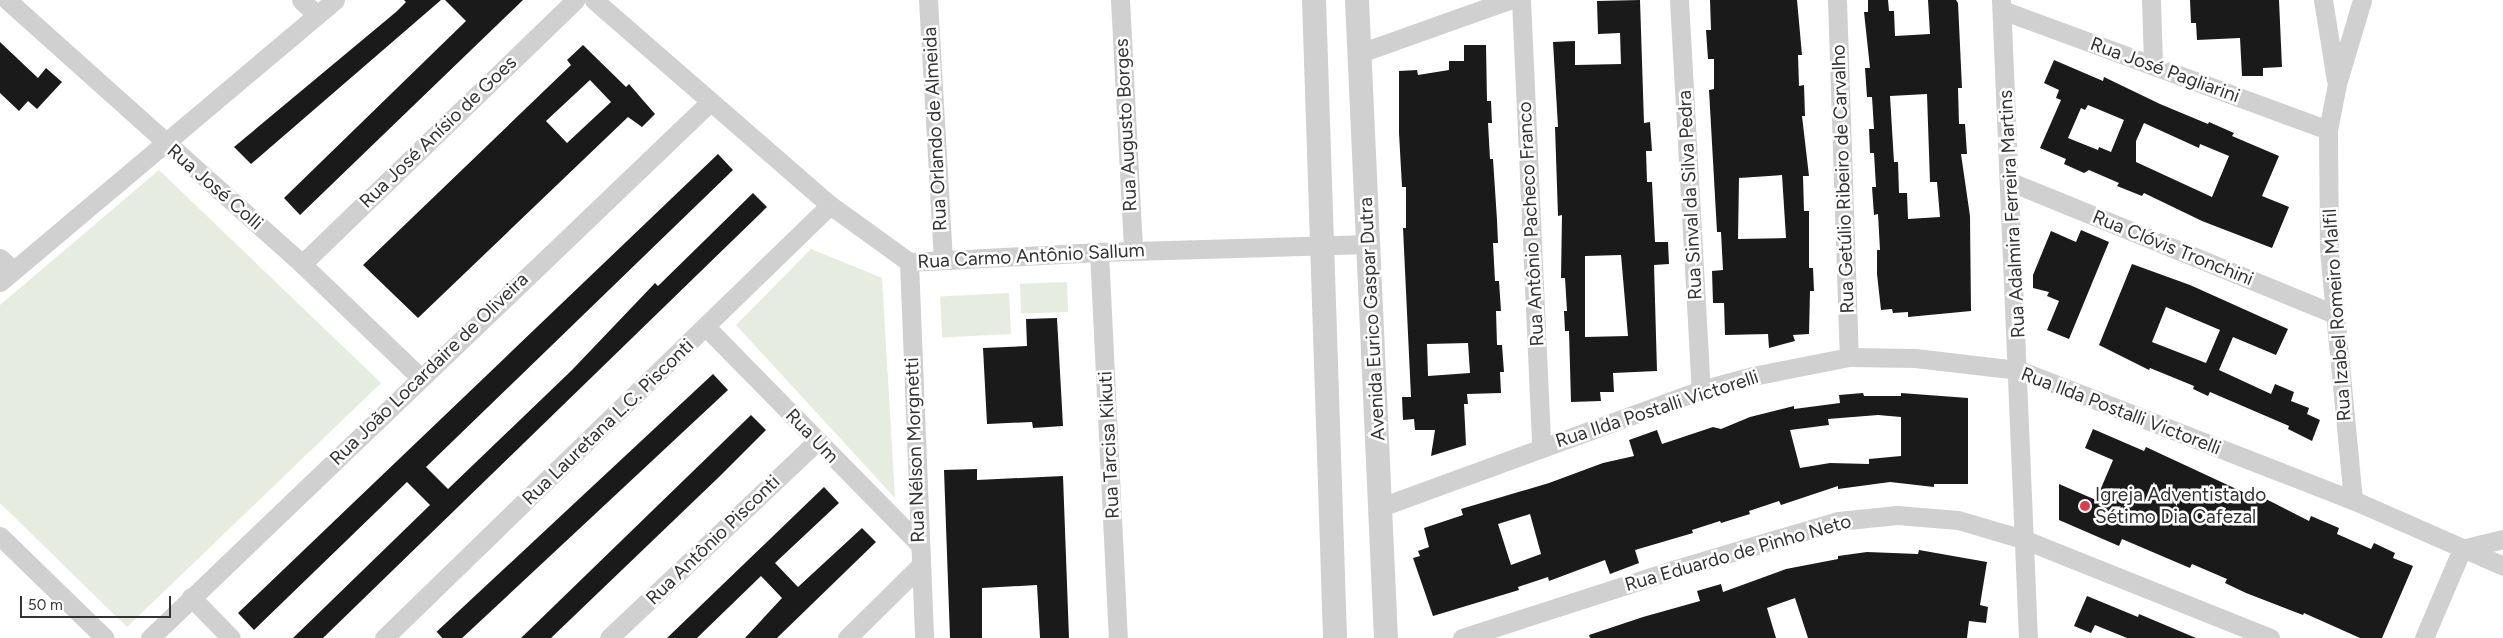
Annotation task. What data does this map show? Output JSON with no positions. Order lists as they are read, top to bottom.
{
  "streets": {
    "street": [
      "Rua José Pagliarini",
      "Rua Augusto Borges",
      "Rua Orlando de Almeida",
      "Rua José Anísio de Goes",
      "Rua Getúlio Ribeiro de Carvalho",
      "Rua José Colli",
      "Rua Sinval da Silva Pedra",
      "Rua Adalmira Ferreira Martins",
      "Rua Antônio Pacheco Franco",
      "Rua Clóvis Tronchini",
      "Rua Carmo Antônio Sallum",
      "Rua Izabel Romeiro Malfil",
      "Avenida Eurico Gaspar Dutra",
      "Rua João Locardaire de Oliveira",
      "Rua Ilda Postalli Victorelli",
      "Rua Lauretana L.C. Pisconti",
      "Rua Um",
      "Rua Tarcisa Kikuti",
      "Rua Nélson Morgnetti",
      "Rua Antônio Pisconti",
      "Rua Eduardo de Pinho Neto"
    ]
  },
  "crossings": [
    ["Rua José Pagliarini", "Rua Adalmira Ferreira Martins"],
    ["Rua José Pagliarini", "Rua Izabel Romeiro Malfil"],
    ["Rua Augusto Borges", "Rua Carmo Antônio Sallum"],
    ["Rua Orlando de Almeida", "Rua Carmo Antônio Sallum"],
    ["Rua José Anísio de Goes", "Rua José Colli"],
    ["Rua Getúlio Ribeiro de Carvalho", "Rua Ilda Postalli Victorelli"],
    ["Rua José Colli", "Rua João Locardaire de Oliveira"],
    ["Rua Sinval da Silva Pedra", "Rua Ilda Postalli Victorelli"],
    ["Rua Adalmira Ferreira Martins", "Rua Clóvis Tronchini"],
    ["Rua Adalmira Ferreira Martins", "Rua Ilda Postalli Victorelli"],
    ["Rua Adalmira Ferreira Martins", "Rua Eduardo de Pinho Neto"],
    ["Rua Antônio Pacheco Franco", "Rua Ilda Postalli Victorelli"],
    ["Rua Clóvis Tronchini", "Rua Izabel Romeiro Malfil"],
    ["Rua Carmo Antônio Sallum", "Avenida Eurico Gaspar Dutra"],
    ["Rua Carmo Antônio Sallum", "Rua João Locardaire de Oliveira"],
    ["Rua Carmo Antônio Sallum", "Rua Lauretana L.C. Pisconti"],
    ["Rua Carmo Antônio Sallum", "Rua Tarcisa Kikuti"],
    ["Rua Carmo Antônio Sallum", "Rua Nélson Morgnetti"],
    ["Rua Izabel Romeiro Malfil", "Rua Ilda Postalli Victorelli"],
    ["Avenida Eurico Gaspar Dutra", "Rua Ilda Postalli Victorelli"],
    ["Rua Lauretana L.C. Pisconti", "Rua Um"],
    ["Rua Um", "Rua Nélson Morgnetti"],
    ["Rua Um", "Rua Antônio Pisconti"]
  ],
  "places": ["Igreja Adventista do Sétimo Dia Cafezal"],
  "scale_bar": "50 m"
}
